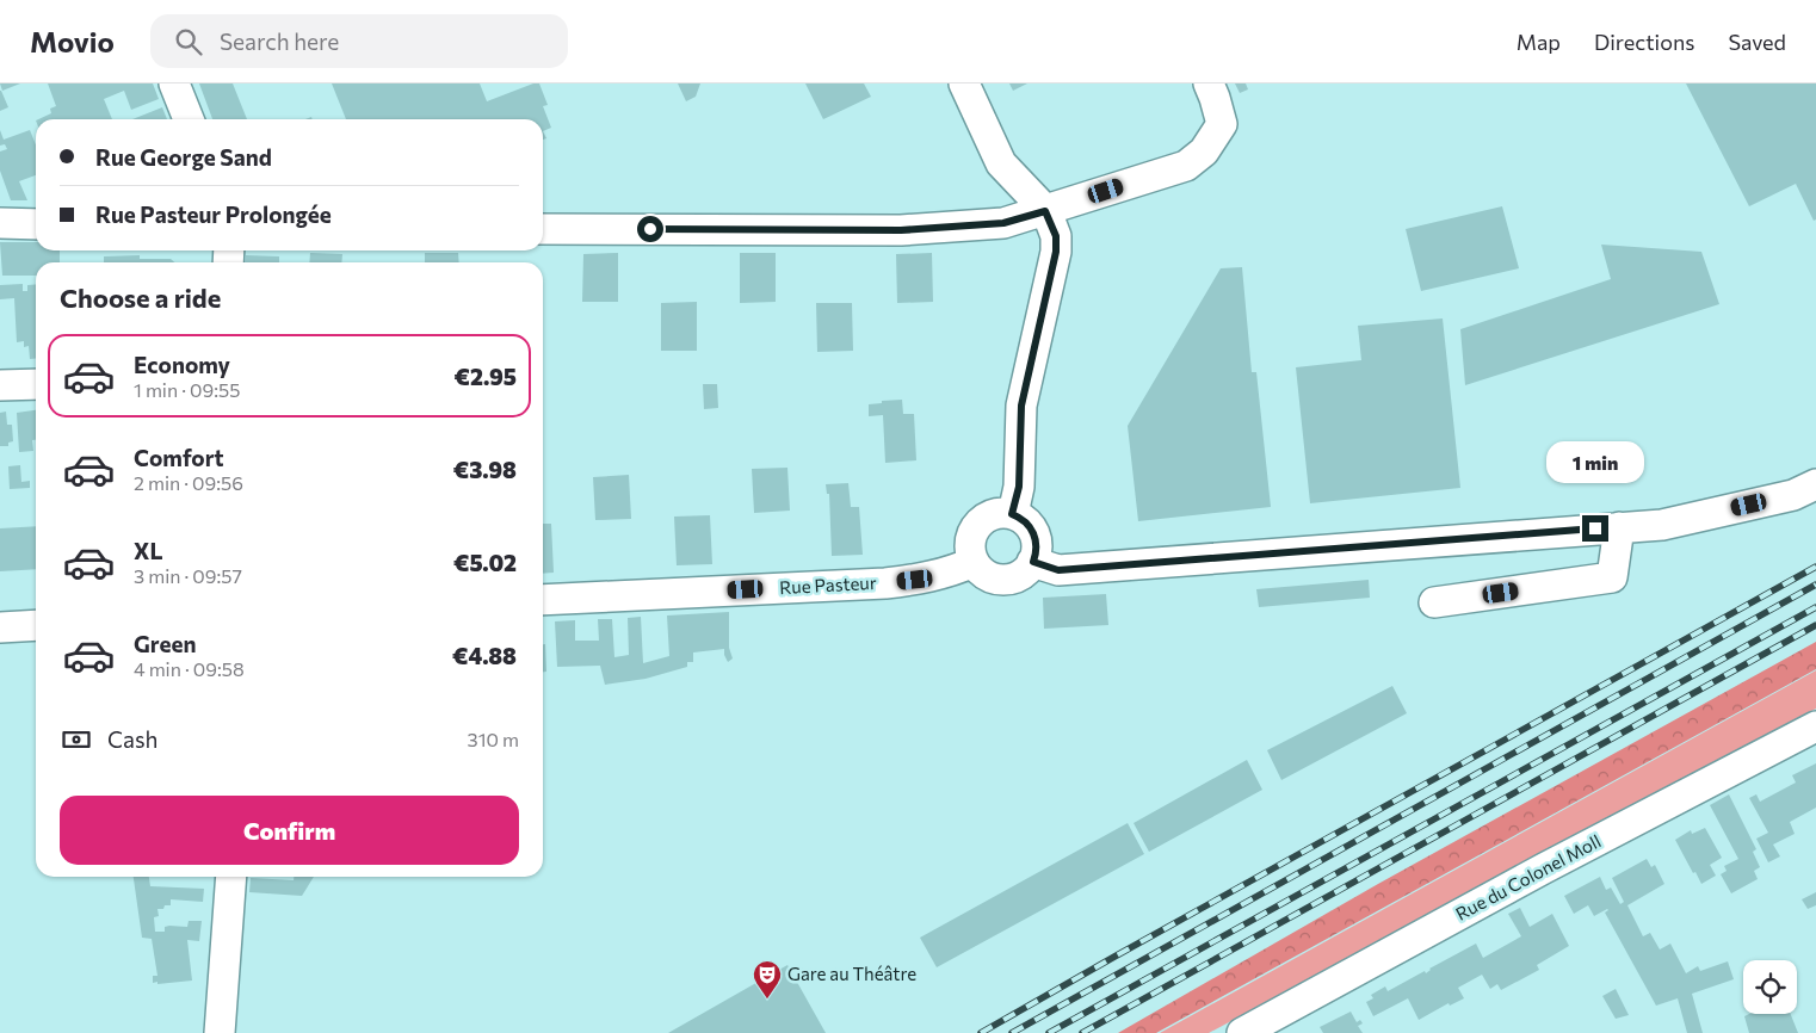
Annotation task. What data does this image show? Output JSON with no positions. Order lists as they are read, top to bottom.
{
  "streets": {
    "street": ["Rue Pasteur", "Rue du Colonel Moll"]
  },
  "places": {
    "theatre": ["Gare au Théâtre"]
  },
  "page": {
    "header": "Movio",
    "search": "Search here",
    "nav": ["Map", "Directions", "Saved"],
    "banner": ["Rue George Sand", "Rue Pasteur Prolongée"],
    "heading": "Choose a ride",
    "list": [
      {
        "name": "Economy",
        "note": "1 min · 09:55",
        "value": "€2.95"
      },
      {
        "name": "Comfort",
        "note": "2 min · 09:56",
        "value": "€3.98"
      },
      {
        "name": "XL",
        "note": "3 min · 09:57",
        "value": "€5.02"
      },
      {
        "name": "Green",
        "note": "4 min · 09:58",
        "value": "€4.88"
      }
    ],
    "bubble": "1 min",
    "pay": ["Cash", "310 m"],
    "buttons": "Confirm"
  }
}
